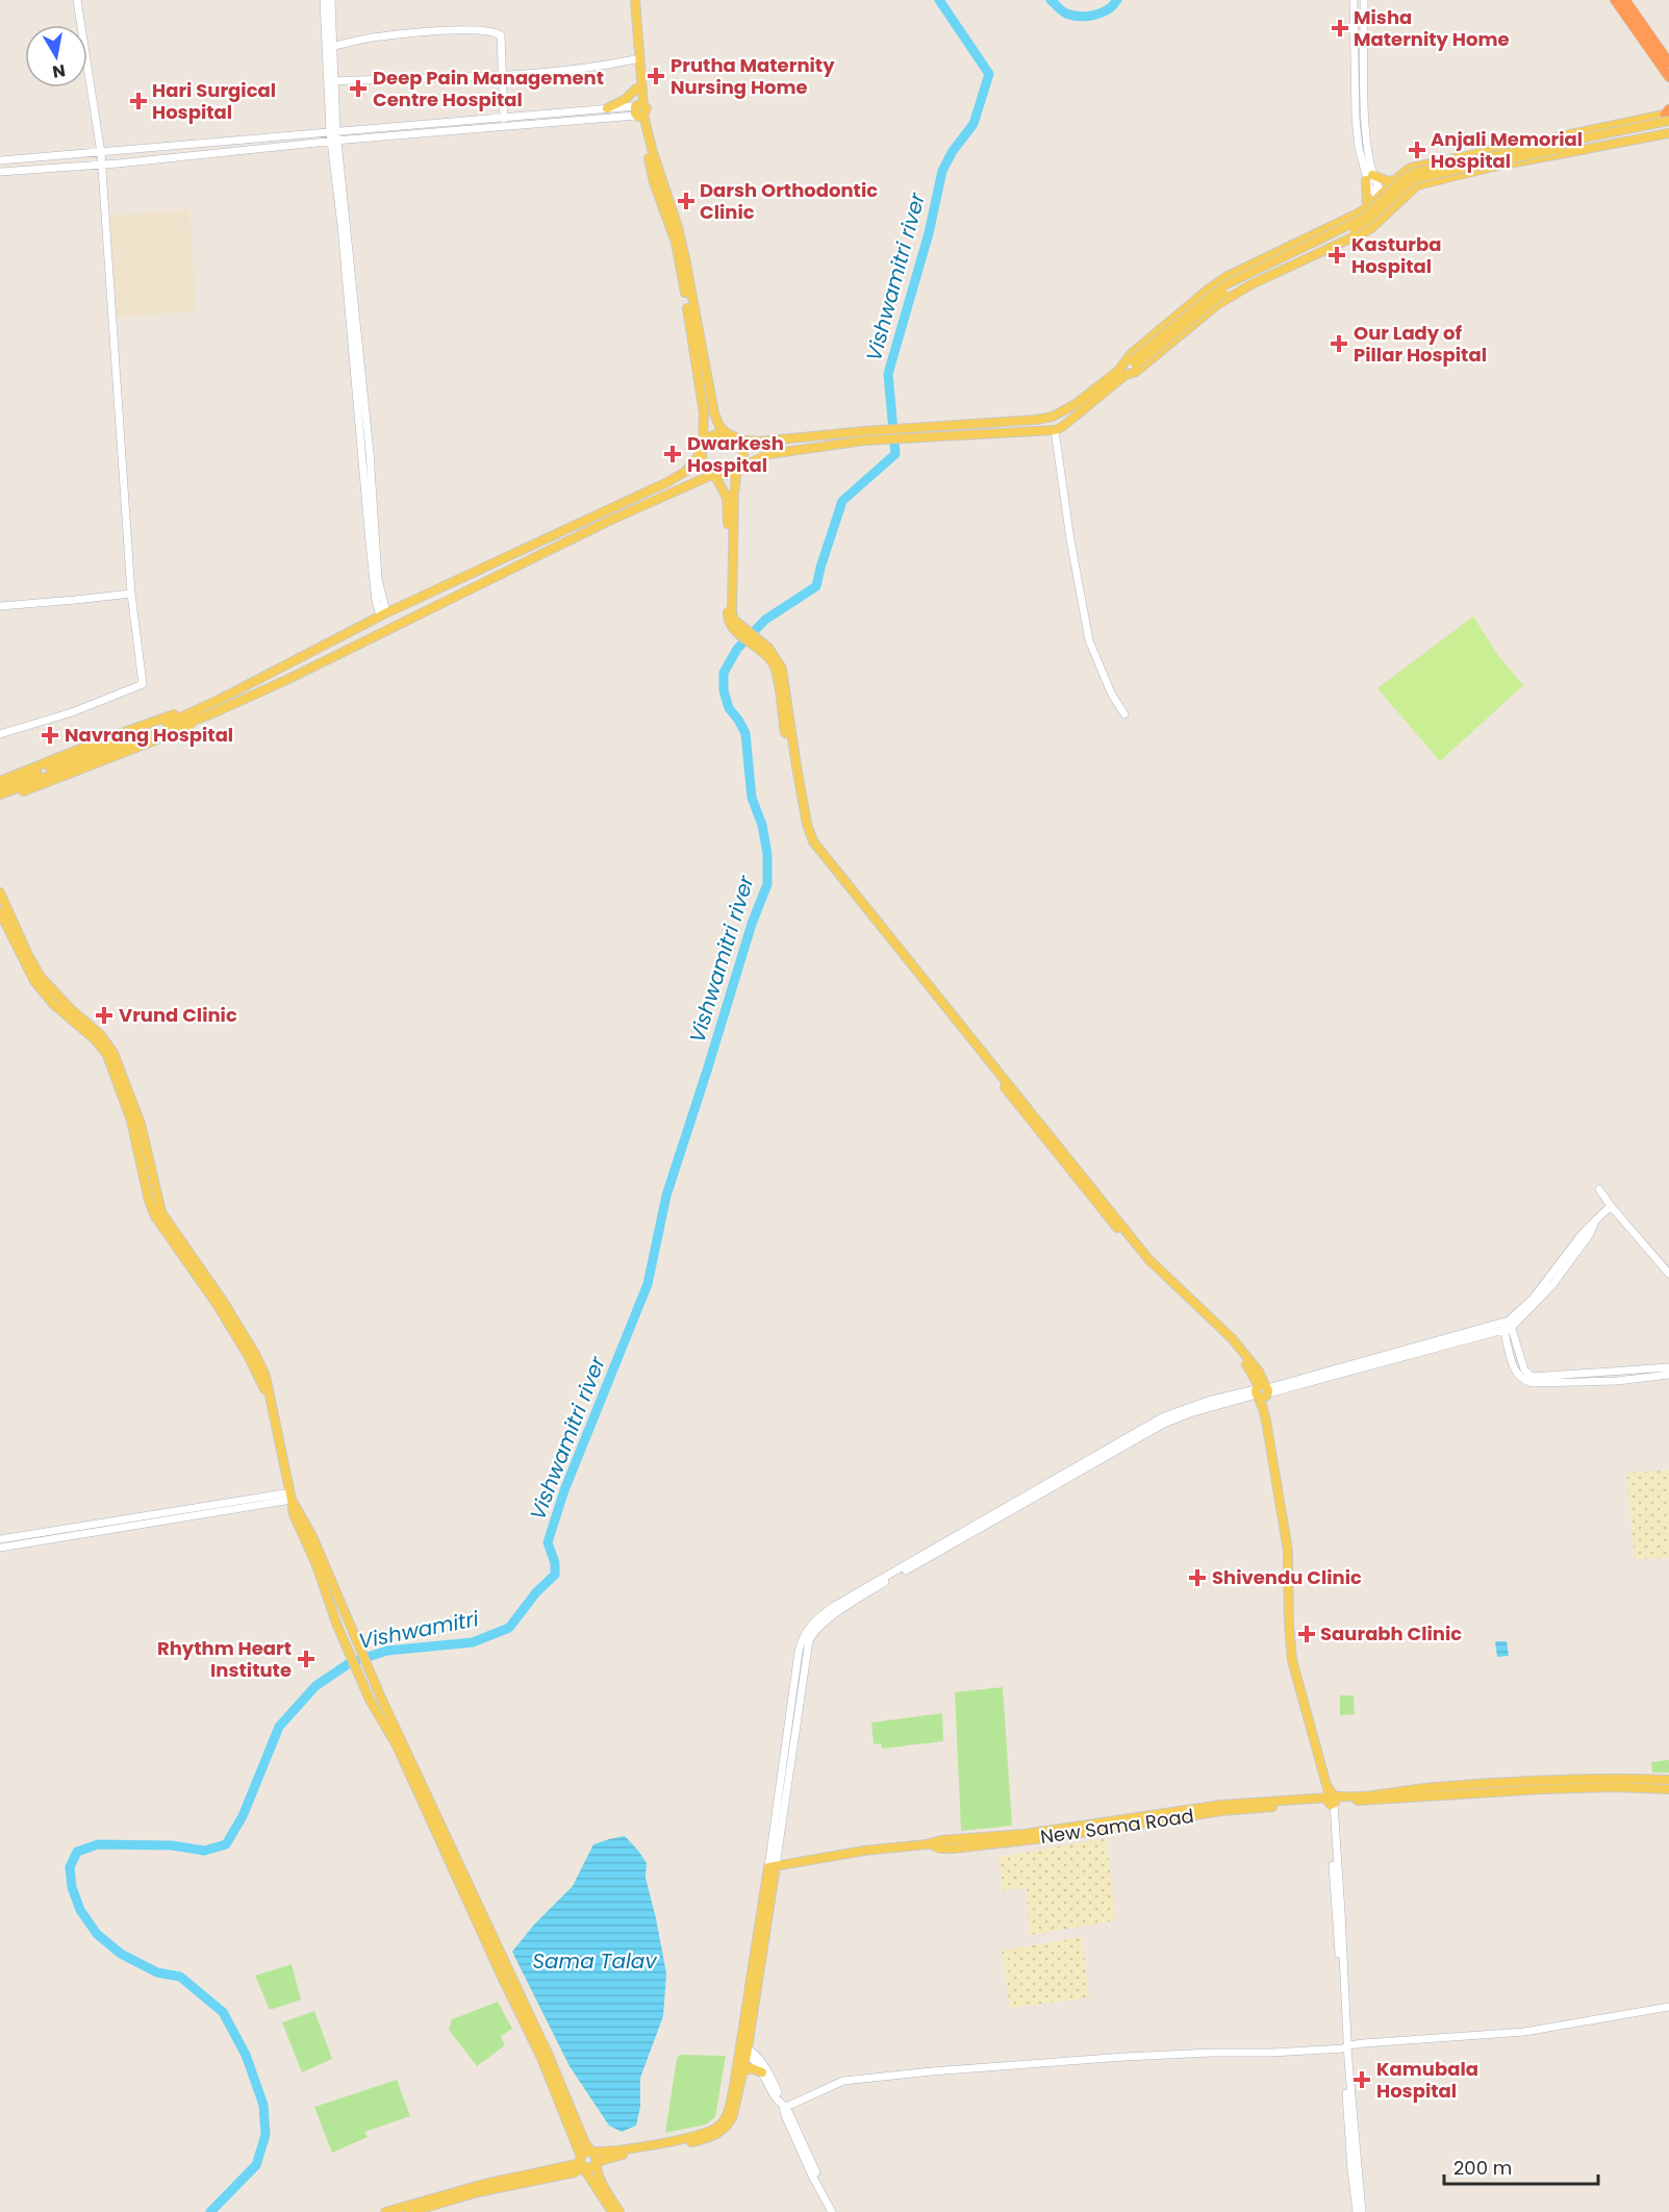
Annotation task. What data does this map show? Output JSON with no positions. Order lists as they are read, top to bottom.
{
  "streets": {
    "main road": ["New Sama Road"]
  },
  "water": ["Vishwamitri river", "Vishwamitri", "Sama Talav"],
  "places": {
    "health": [
      "Misha Maternity Home",
      "Prutha Maternity Nursing Home",
      "Deep Pain Management Centre Hospital",
      "Hari Surgical Hospital",
      "Anjali Memorial Hospital",
      "Darsh Orthodontic Clinic",
      "Kasturba Hospital",
      "Our Lady of Pillar Hospital",
      "Dwarkesh Hospital",
      "Navrang Hospital",
      "Vrund Clinic",
      "Shivendu Clinic",
      "Saurabh Clinic",
      "Rhythm Heart Institute",
      "Kamubala Hospital"
    ]
  },
  "scale_bar": "200 m",
  "north": "bottom"
}
